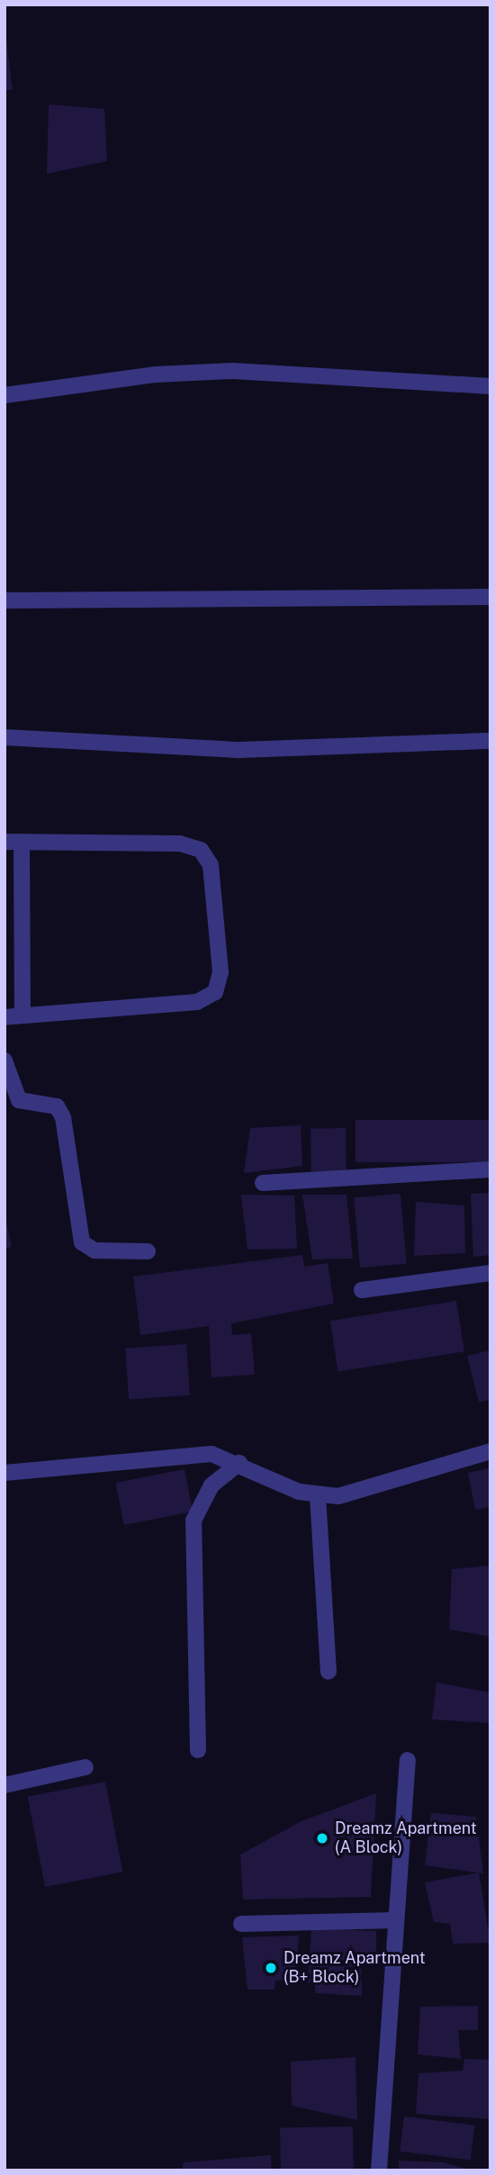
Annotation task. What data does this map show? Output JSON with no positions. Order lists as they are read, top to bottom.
{
  "places": ["Dreamz Apartment (A Block)", "Dreamz Apartment (B+ Block)"]
}
